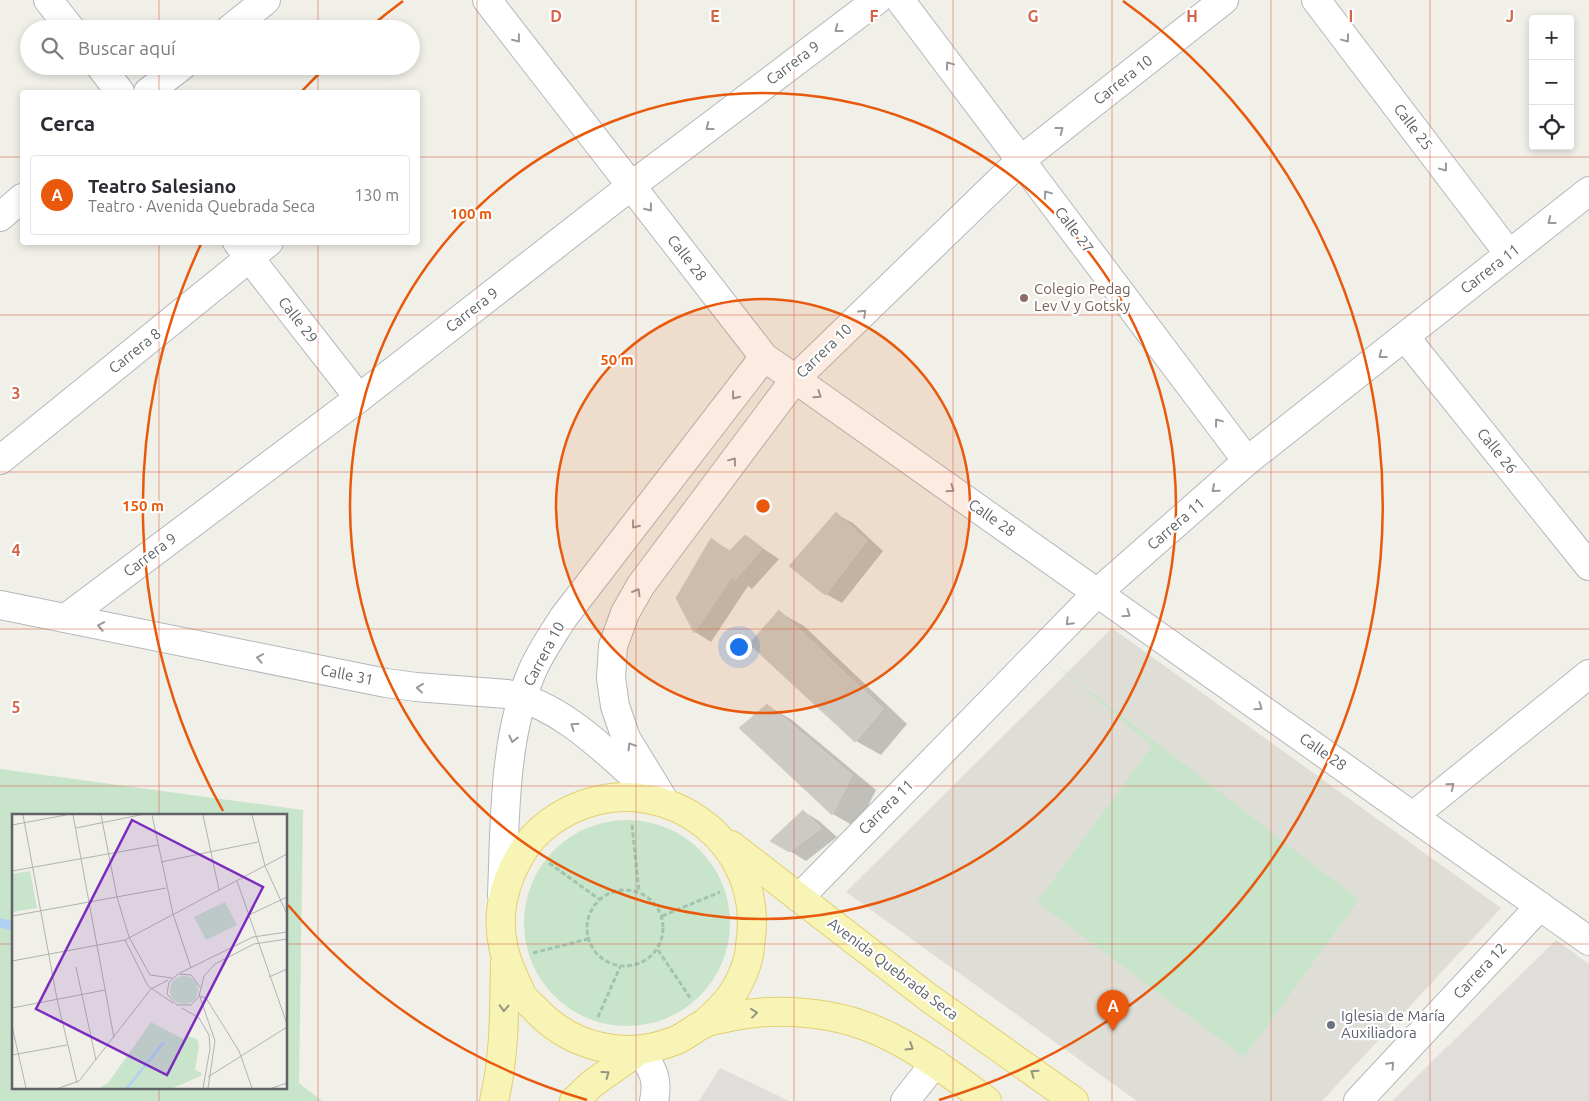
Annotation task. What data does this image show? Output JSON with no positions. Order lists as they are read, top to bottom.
{
  "streets": {
    "main road": ["Avenida Quebrada Seca"],
    "street": [
      "Carrera 9",
      "Carrera 10",
      "Calle 25",
      "Calle 27",
      "Calle 28",
      "Carrera 11",
      "Calle 29",
      "Carrera 8",
      "Calle 26",
      "Calle 31",
      "Carrera 12"
    ]
  },
  "crossings": [
    ["Carrera 9", "Calle 28"],
    ["Carrera 9", "Calle 29"],
    ["Carrera 9", "Calle 31"],
    ["Carrera 10", "Calle 27"],
    ["Carrera 10", "Calle 28"],
    ["Carrera 10", "Calle 31"],
    ["Calle 25", "Carrera 11"],
    ["Calle 27", "Carrera 11"],
    ["Calle 28", "Carrera 11"],
    ["Calle 28", "Carrera 12"],
    ["Carrera 11", "Calle 26"],
    ["Carrera 11", "Avenida Quebrada Seca"],
    ["Calle 29", "Carrera 8"]
  ],
  "one_way": [
    "Calle 25",
    "Calle 27",
    "Calle 28",
    "Carrera 11",
    "Calle 31",
    "Avenida Quebrada Seca",
    "Carrera 12"
  ],
  "places": ["Colegio Pedag Lev V y Gotsky", "Iglesia de María Auxiliadora"],
  "page": {
    "map_buttons": ["+", "−"],
    "search": "Buscar aquí",
    "heading": "Cerca",
    "list": [
      {
        "mark": "A",
        "name": "Teatro Salesiano",
        "note": "Teatro · Avenida Quebrada Seca",
        "value": "130 m"
      }
    ],
    "pins": "A"
  },
  "grid": {
    "columns": [
      "D",
      "E",
      "F",
      "G",
      "H",
      "I",
      "J"
    ],
    "rows": ["3", "4", "5"]
  },
  "rings": ["100 m", "50 m", "150 m"]
}
